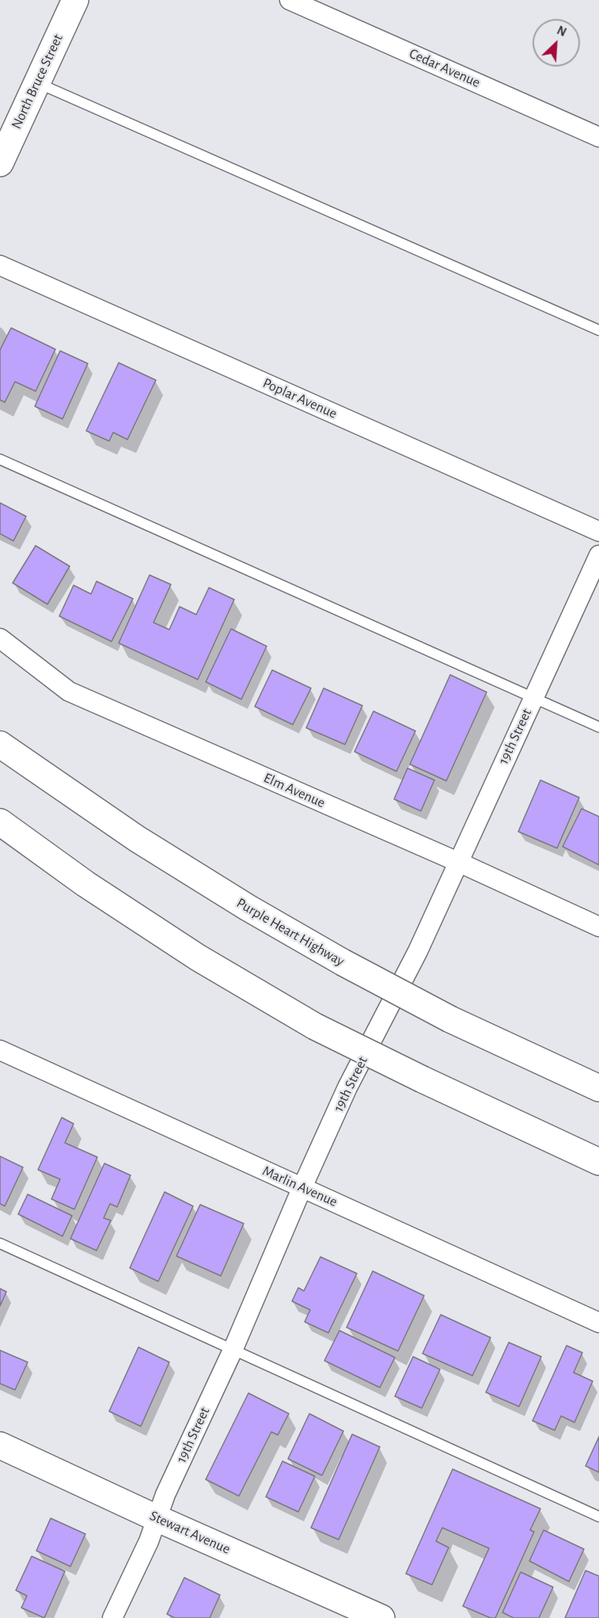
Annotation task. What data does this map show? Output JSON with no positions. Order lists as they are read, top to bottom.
{
  "streets": {
    "main road": ["North Bruce Street", "Purple Heart Highway", "Stewart Avenue"],
    "street": [
      "Cedar Avenue",
      "Poplar Avenue",
      "19th Street",
      "Elm Avenue",
      "Marlin Avenue"
    ]
  },
  "crossings": [
    ["19th Street", "Elm Avenue"],
    ["19th Street", "Marlin Avenue"],
    ["19th Street", "Stewart Avenue"]
  ],
  "north": "top right"
}
